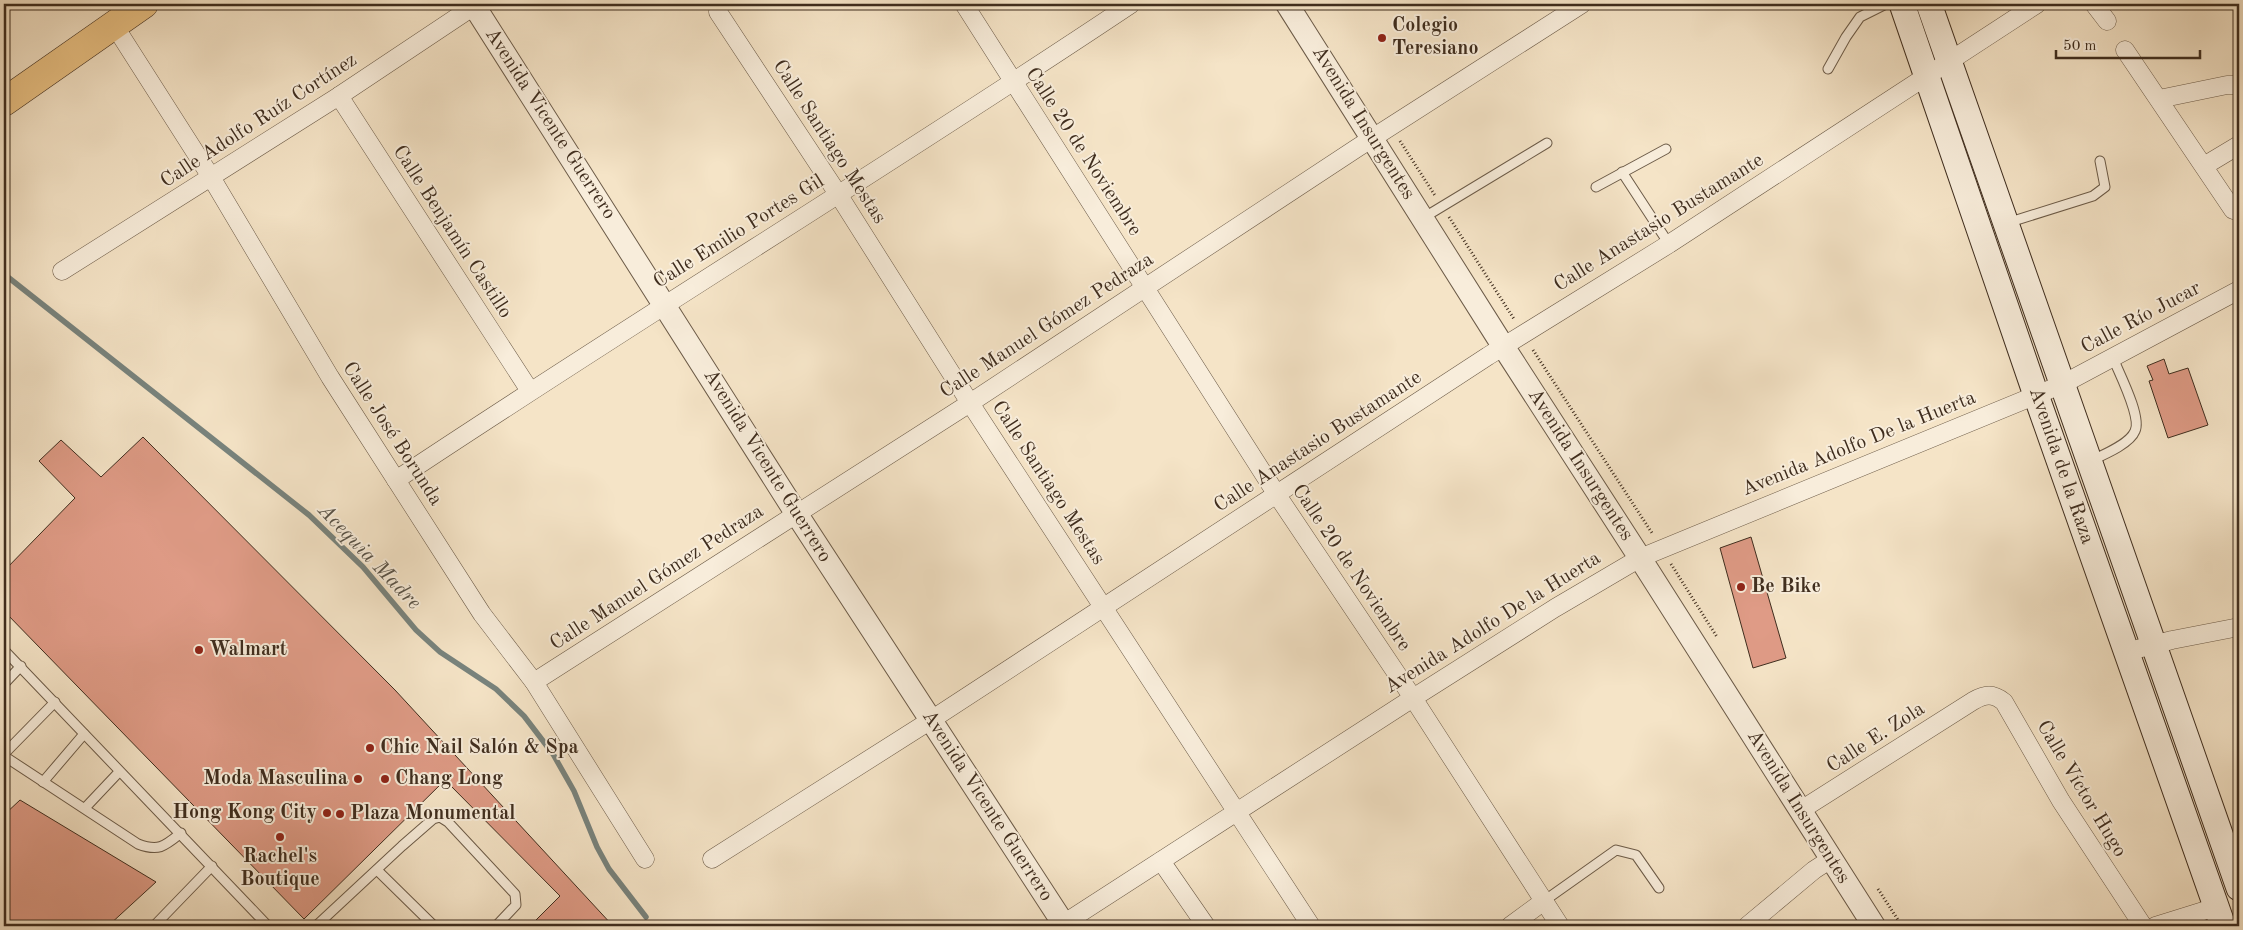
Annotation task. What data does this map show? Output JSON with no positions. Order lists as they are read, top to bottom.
{
  "streets": {
    "main road": ["Avenida de la Raza"],
    "street": [
      "Calle Adolfo Ruíz Cortínez",
      "Avenida Insurgentes",
      "Avenida Vicente Guerrero",
      "Calle Santiago Mestas",
      "Calle 20 de Noviembre",
      "Calle Anastasio Bustamante",
      "Calle Benjamín Castillo",
      "Calle Emilio Portes Gil",
      "Calle Río Jucar",
      "Calle Manuel Gómez Pedraza",
      "Calle José Borunda",
      "Avenida Adolfo De la Huerta",
      "Calle E. Zola",
      "Calle Víctor Hugo"
    ]
  },
  "crossings": [
    ["Calle Adolfo Ruíz Cortínez", "Avenida Vicente Guerrero"],
    ["Calle Adolfo Ruíz Cortínez", "Calle Benjamín Castillo"],
    ["Calle Adolfo Ruíz Cortínez", "Calle José Borunda"],
    ["Avenida Insurgentes", "Calle Anastasio Bustamante"],
    ["Avenida Insurgentes", "Calle Manuel Gómez Pedraza"],
    ["Avenida Insurgentes", "Avenida Adolfo De la Huerta"],
    ["Avenida Insurgentes", "Calle E. Zola"],
    ["Avenida Vicente Guerrero", "Calle Anastasio Bustamante"],
    ["Avenida Vicente Guerrero", "Calle Emilio Portes Gil"],
    ["Avenida Vicente Guerrero", "Calle Manuel Gómez Pedraza"],
    ["Avenida Vicente Guerrero", "Avenida Adolfo De la Huerta"],
    ["Calle Santiago Mestas", "Calle Anastasio Bustamante"],
    ["Calle Santiago Mestas", "Calle Emilio Portes Gil"],
    ["Calle Santiago Mestas", "Calle Manuel Gómez Pedraza"],
    ["Calle Santiago Mestas", "Avenida Adolfo De la Huerta"],
    ["Calle 20 de Noviembre", "Calle Anastasio Bustamante"],
    ["Calle 20 de Noviembre", "Calle Emilio Portes Gil"],
    ["Calle 20 de Noviembre", "Calle Manuel Gómez Pedraza"],
    ["Calle 20 de Noviembre", "Avenida Adolfo De la Huerta"],
    ["Calle Anastasio Bustamante", "Avenida de la Raza"],
    ["Calle Benjamín Castillo", "Calle Emilio Portes Gil"],
    ["Calle Emilio Portes Gil", "Calle José Borunda"],
    ["Calle Río Jucar", "Avenida Adolfo De la Huerta"],
    ["Calle Río Jucar", "Avenida de la Raza"],
    ["Calle Manuel Gómez Pedraza", "Calle José Borunda"],
    ["Avenida Adolfo De la Huerta", "Avenida de la Raza"],
    ["Calle E. Zola", "Calle Víctor Hugo"]
  ],
  "water": ["Acequia Madre"],
  "places": [
    "Colegio Teresiano",
    "Be Bike",
    "Walmart",
    "Chic Nail Salón & Spa",
    "Moda Masculina",
    "Chang Long",
    "Hong Kong City",
    "Plaza Monumental",
    "Rachel's Boutique"
  ],
  "scale_bar": "50 m"
}
